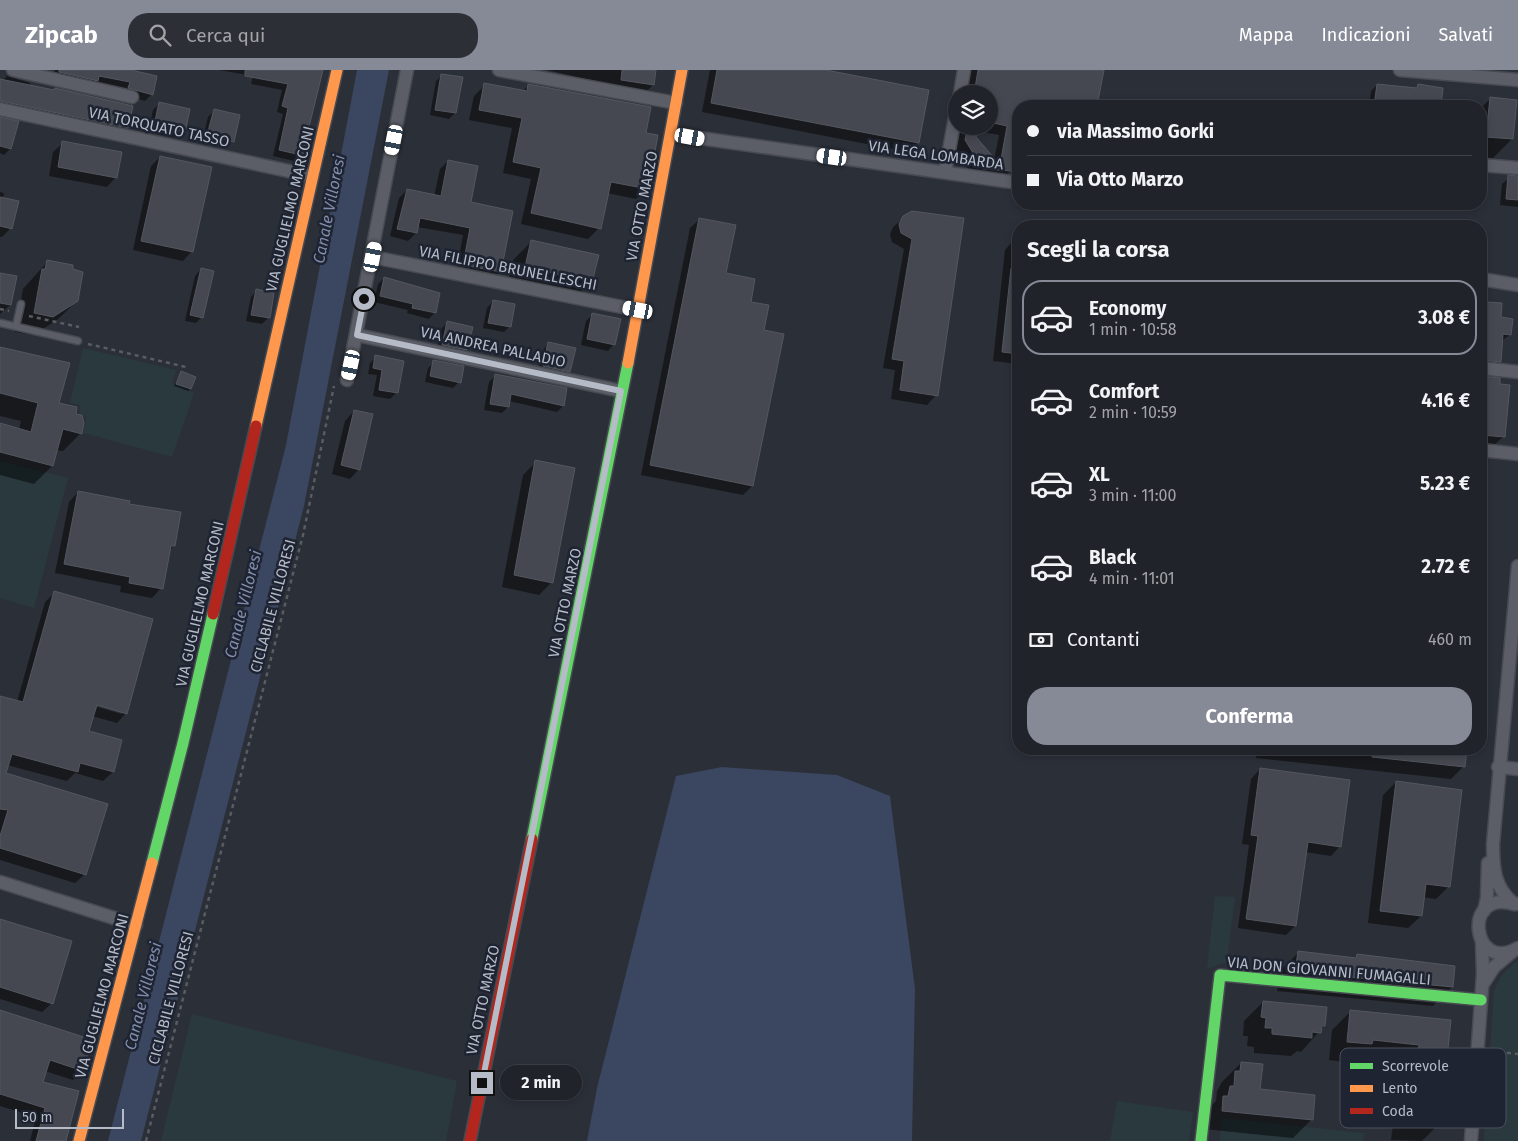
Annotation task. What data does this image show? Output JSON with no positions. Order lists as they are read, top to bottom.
{
  "streets": {
    "street": [
      "VIA TORQUATO TASSO",
      "VIA LEGA LOMBARDA",
      "VIA OTTO MARZO",
      "VIA GUGLIELMO MARCONI",
      "VIA FILIPPO BRUNELLESCHI",
      "VIA ANDREA PALLADIO",
      "VIA DON GIOVANNI FUMAGALLI"
    ],
    "path": ["CICLABILE VILLORESI"]
  },
  "crossings": [
    ["VIA TORQUATO TASSO", "VIA GUGLIELMO MARCONI"],
    ["VIA LEGA LOMBARDA", "VIA OTTO MARZO"],
    ["VIA OTTO MARZO", "VIA FILIPPO BRUNELLESCHI"],
    ["VIA OTTO MARZO", "VIA ANDREA PALLADIO"]
  ],
  "water": ["Canale Villoresi"],
  "legend": ["Scorrevole", "Lento", "Coda"],
  "scale_bar": "50 m",
  "page": {
    "header": "Zipcab",
    "search": "Cerca qui",
    "nav": ["Mappa", "Indicazioni", "Salvati"],
    "banner": ["via Massimo Gorki", "Via Otto Marzo"],
    "heading": "Scegli la corsa",
    "list": [
      {
        "name": "Economy",
        "note": "1 min · 10:58",
        "value": "3.08 €"
      },
      {
        "name": "Comfort",
        "note": "2 min · 10:59",
        "value": "4.16 €"
      },
      {
        "name": "XL",
        "note": "3 min · 11:00",
        "value": "5.23 €"
      },
      {
        "name": "Black",
        "note": "4 min · 11:01",
        "value": "2.72 €"
      }
    ],
    "pay": ["Contanti", "460 m"],
    "buttons": "Conferma",
    "bubble": "2 min",
    "scale": "50 m"
  }
}
